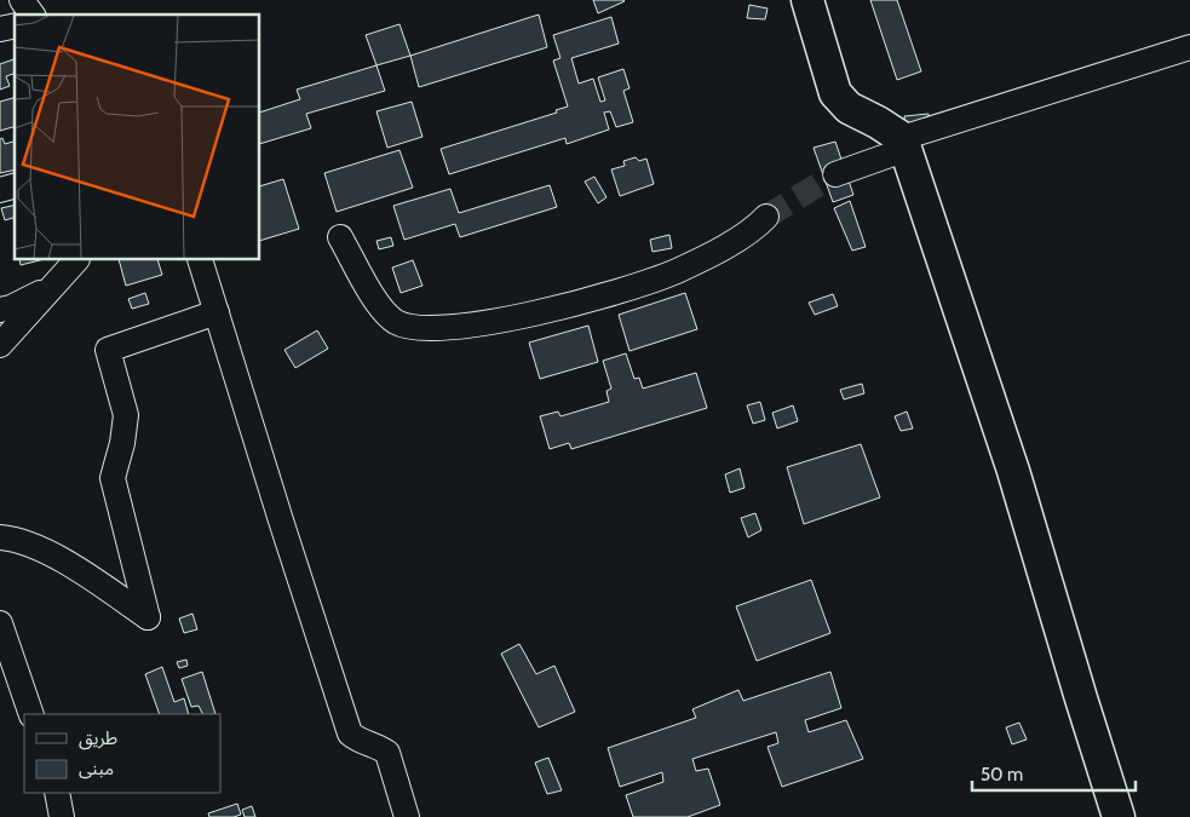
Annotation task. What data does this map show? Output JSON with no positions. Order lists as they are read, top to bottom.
{
  "legend": ["طريق", "مبنى"],
  "scale_bar": "50 m"
}
